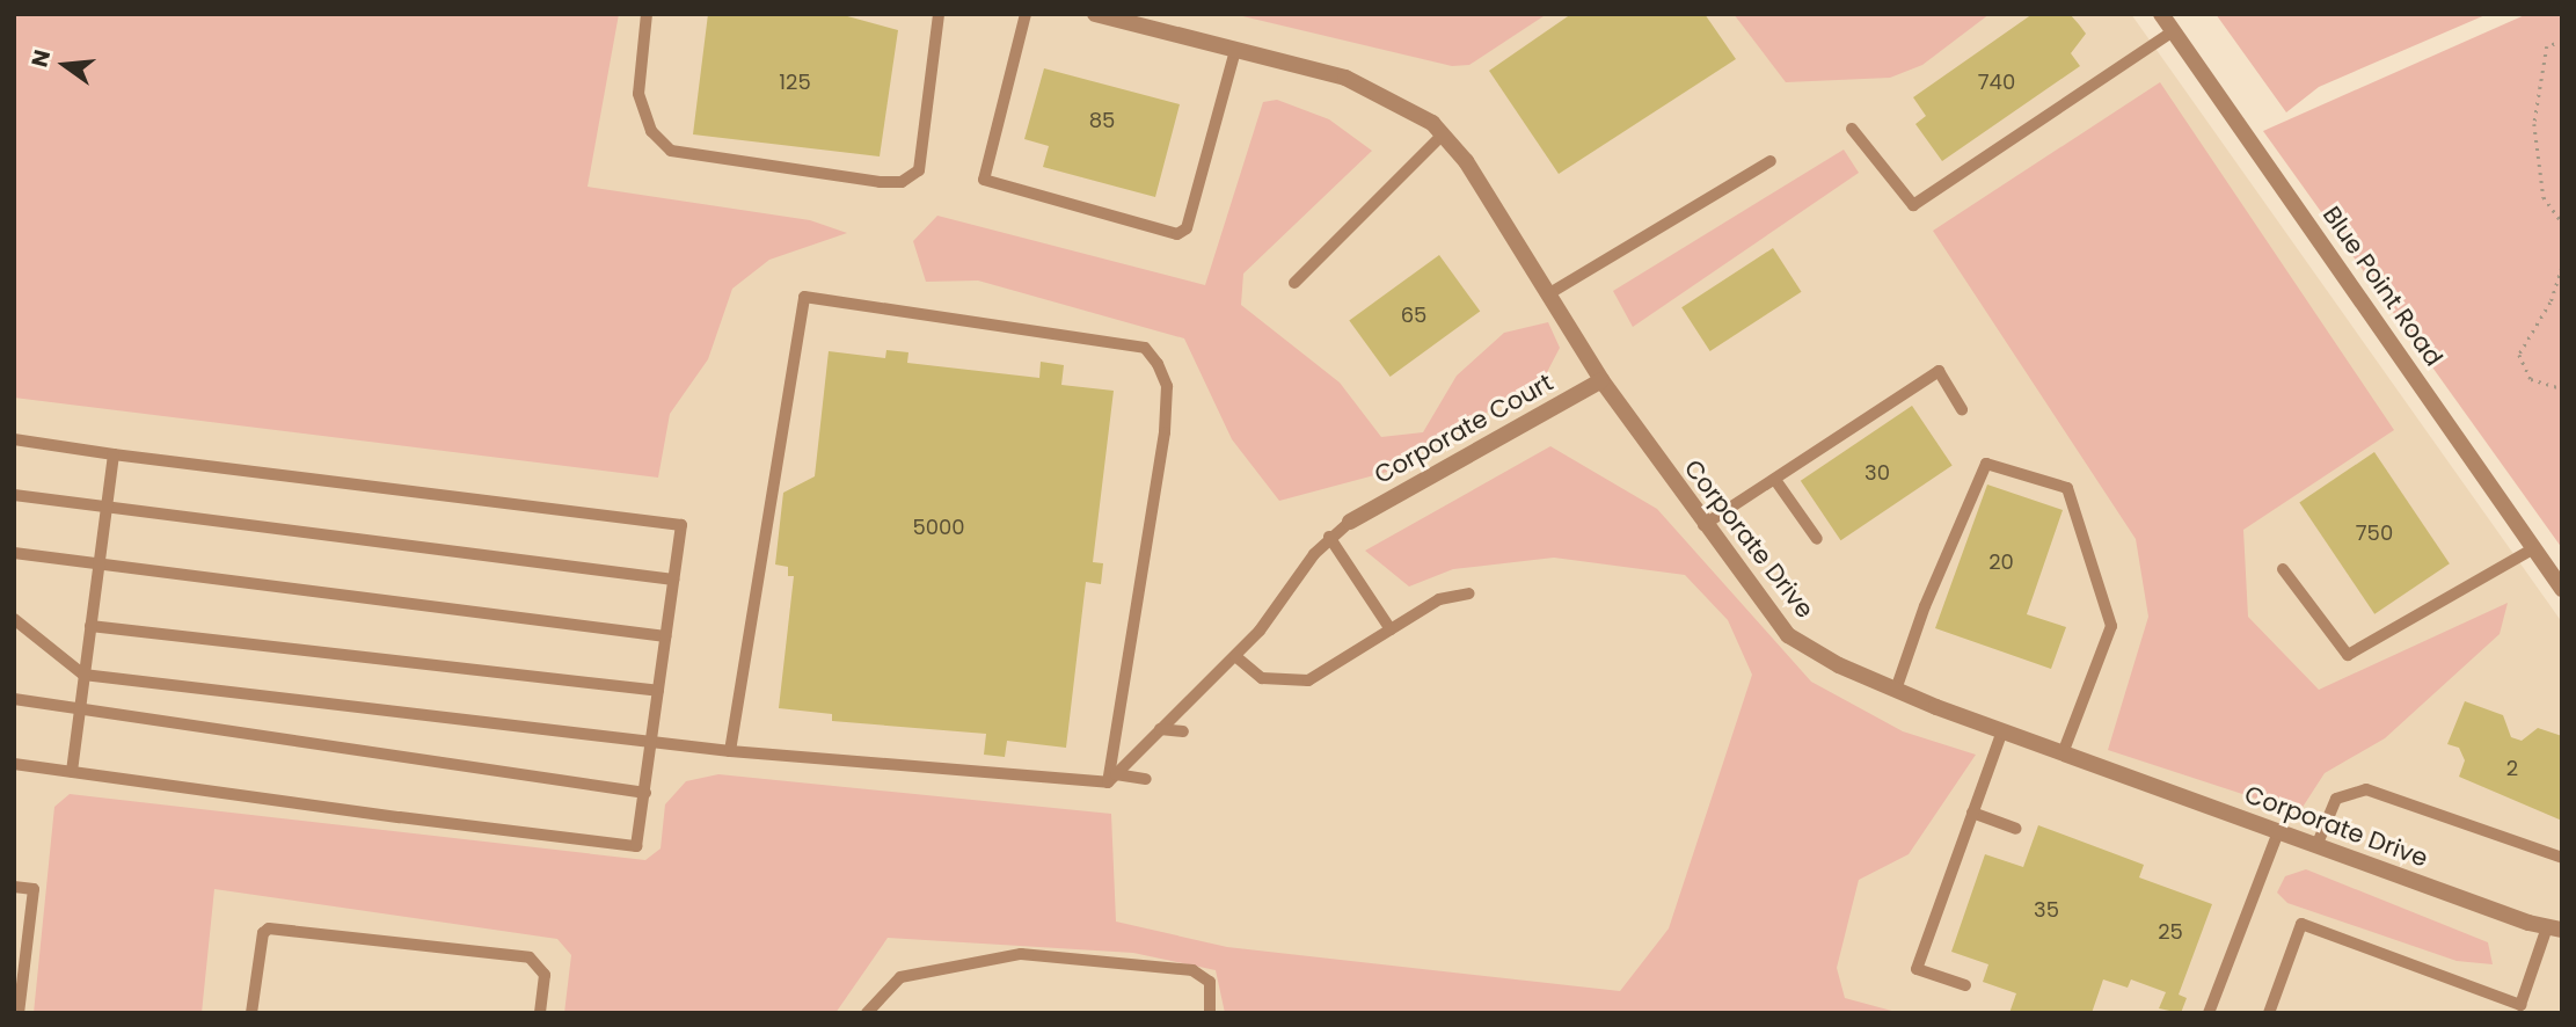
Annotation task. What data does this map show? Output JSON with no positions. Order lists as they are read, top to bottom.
{
  "streets": {
    "street": ["Blue Point Road", "Corporate Court", "Corporate Drive"]
  },
  "crossings": [
    ["Corporate Court", "Corporate Drive"]
  ],
  "house_numbers": [
    "125",
    "740",
    "85",
    "65",
    "30",
    "5000",
    "750",
    "20",
    "2",
    "35",
    "25"
  ],
  "north": "left"
}
